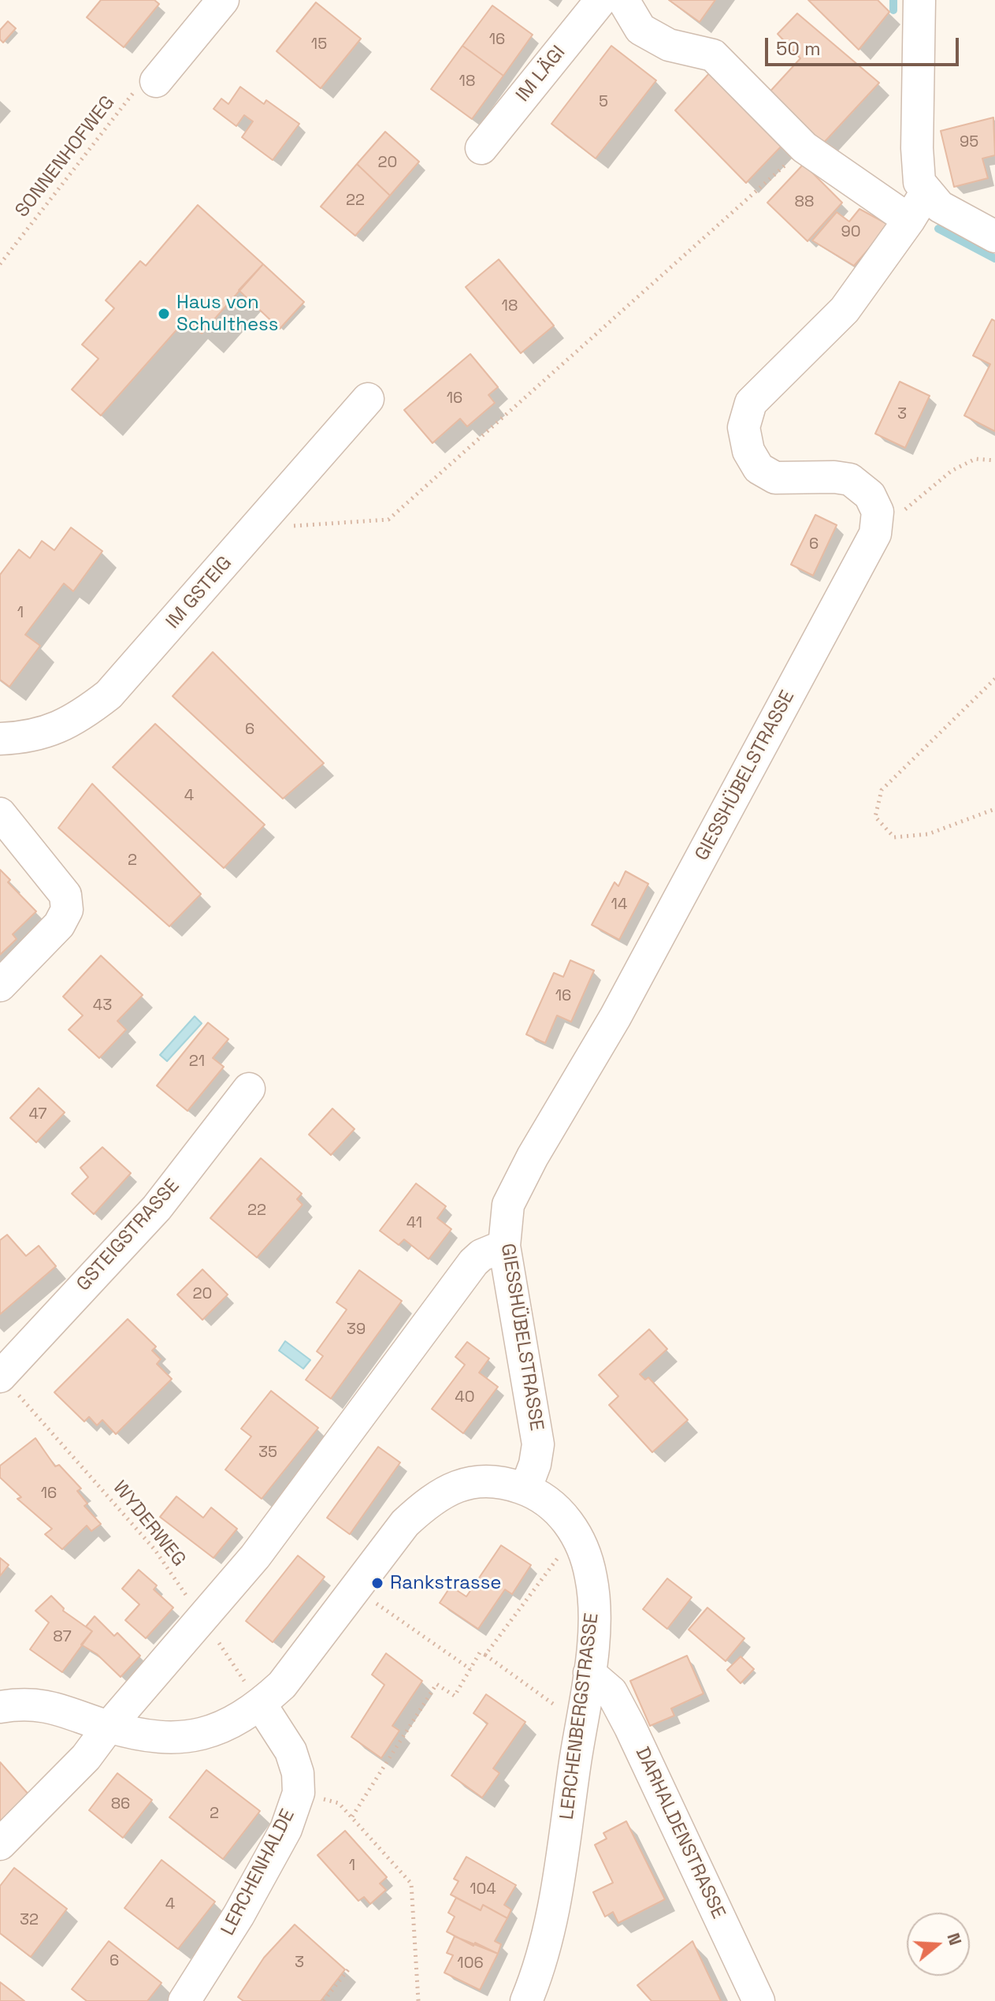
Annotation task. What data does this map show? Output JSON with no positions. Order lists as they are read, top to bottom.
{
  "streets": {
    "street": [
      "IM LÄGI",
      "IM GSTEIG",
      "GIESSHÜBELSTRASSE",
      "GSTEIGSTRASSE",
      "LERCHENBERGSTRASSE",
      "DARHALDENSTRASSE",
      "LERCHENHALDE"
    ],
    "path": ["SONNENHOFWEG", "WYDERWEG"]
  },
  "crossings": [
    ["GIESSHÜBELSTRASSE", "LERCHENBERGSTRASSE"],
    ["GSTEIGSTRASSE", "WYDERWEG"],
    ["WYDERWEG", "LERCHENBERGSTRASSE"],
    ["WYDERWEG", "LERCHENHALDE"],
    ["LERCHENBERGSTRASSE", "DARHALDENSTRASSE"],
    ["LERCHENBERGSTRASSE", "LERCHENHALDE"]
  ],
  "places": ["Haus von Schulthess", "Rankstrasse"],
  "house_numbers": [
    "16",
    "15",
    "18",
    "5",
    "95",
    "20",
    "22",
    "88",
    "90",
    "18",
    "16",
    "3",
    "6",
    "1",
    "6",
    "4",
    "2",
    "14",
    "16",
    "43",
    "21",
    "47",
    "22",
    "41",
    "20",
    "39",
    "40",
    "35",
    "16",
    "87",
    "86",
    "2",
    "1",
    "104",
    "4",
    "32",
    "6",
    "3",
    "106"
  ],
  "scale_bar": "50 m",
  "north": "right"
}
